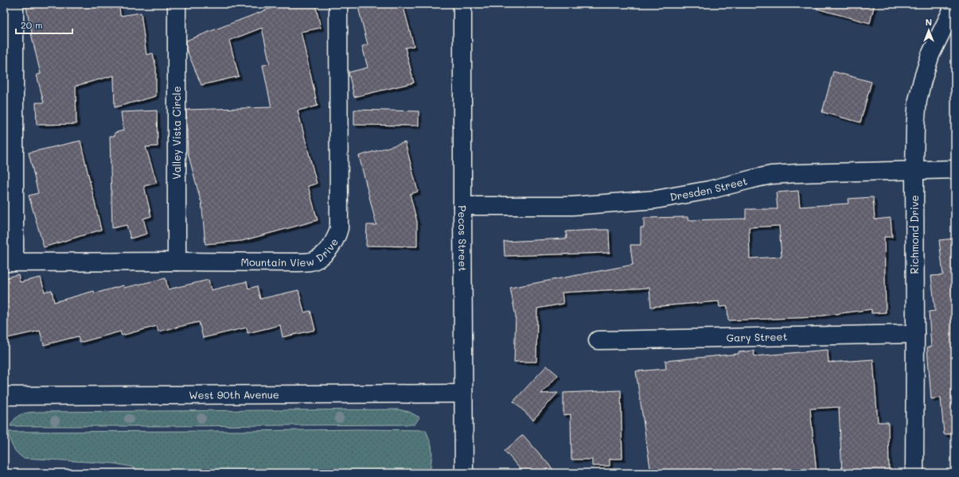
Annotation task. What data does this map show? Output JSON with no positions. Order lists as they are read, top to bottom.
{
  "streets": {
    "street": [
      "Valley Vista Circle",
      "Dresden Street",
      "Richmond Drive",
      "Pecos Street",
      "Mountain View Drive",
      "Gary Street",
      "West 90th Avenue"
    ]
  },
  "crossings": [
    ["Valley Vista Circle", "Mountain View Drive"],
    ["Dresden Street", "Richmond Drive"],
    ["Dresden Street", "Pecos Street"],
    ["Richmond Drive", "Gary Street"],
    ["Pecos Street", "West 90th Avenue"]
  ],
  "scale_bar": "20 m",
  "north": "top"
}
